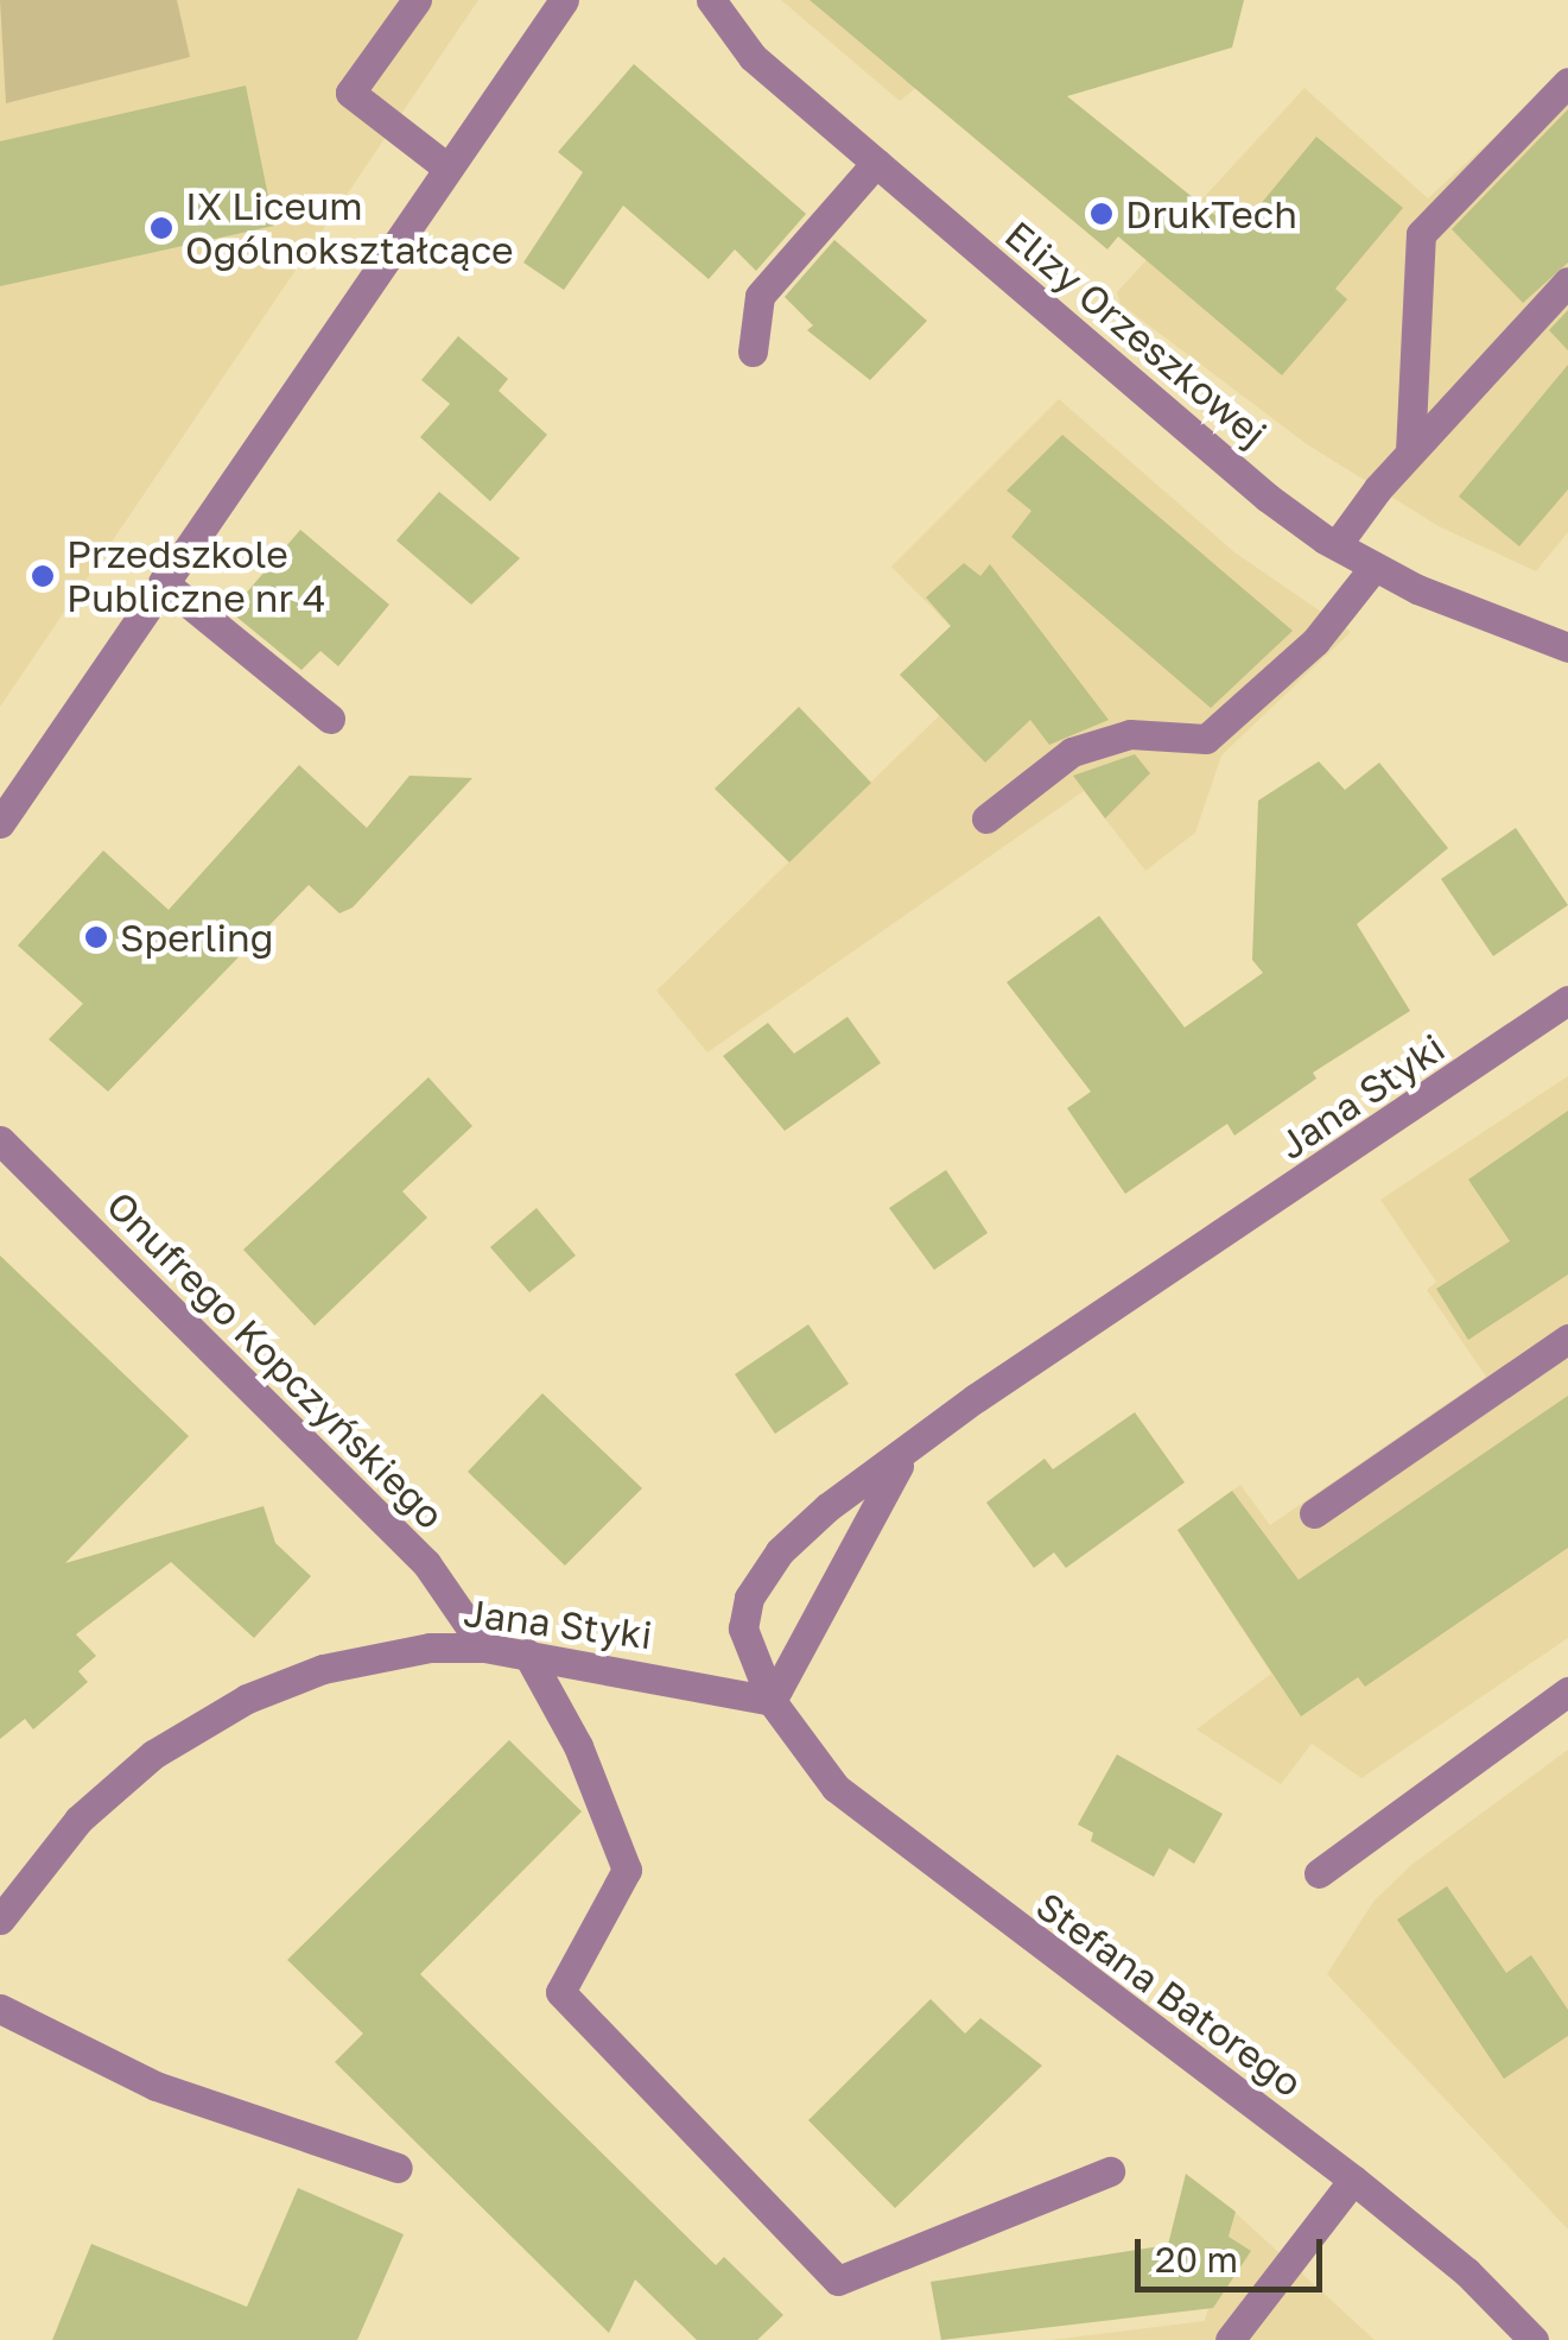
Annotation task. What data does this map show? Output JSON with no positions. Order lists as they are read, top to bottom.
{
  "streets": {
    "street": [
      "Elizy Orzeszkowej",
      "Jana Styki",
      "Onufrego Kopczyńskiego",
      "Stefana Batorego"
    ]
  },
  "crossings": [
    ["Jana Styki", "Onufrego Kopczyńskiego"],
    ["Jana Styki", "Stefana Batorego"]
  ],
  "places": [
    "DrukTech",
    "IX Liceum Ogólnokształcące",
    "Przedszkole Publiczne nr 4",
    "Sperling"
  ],
  "scale_bar": "20 m"
}
